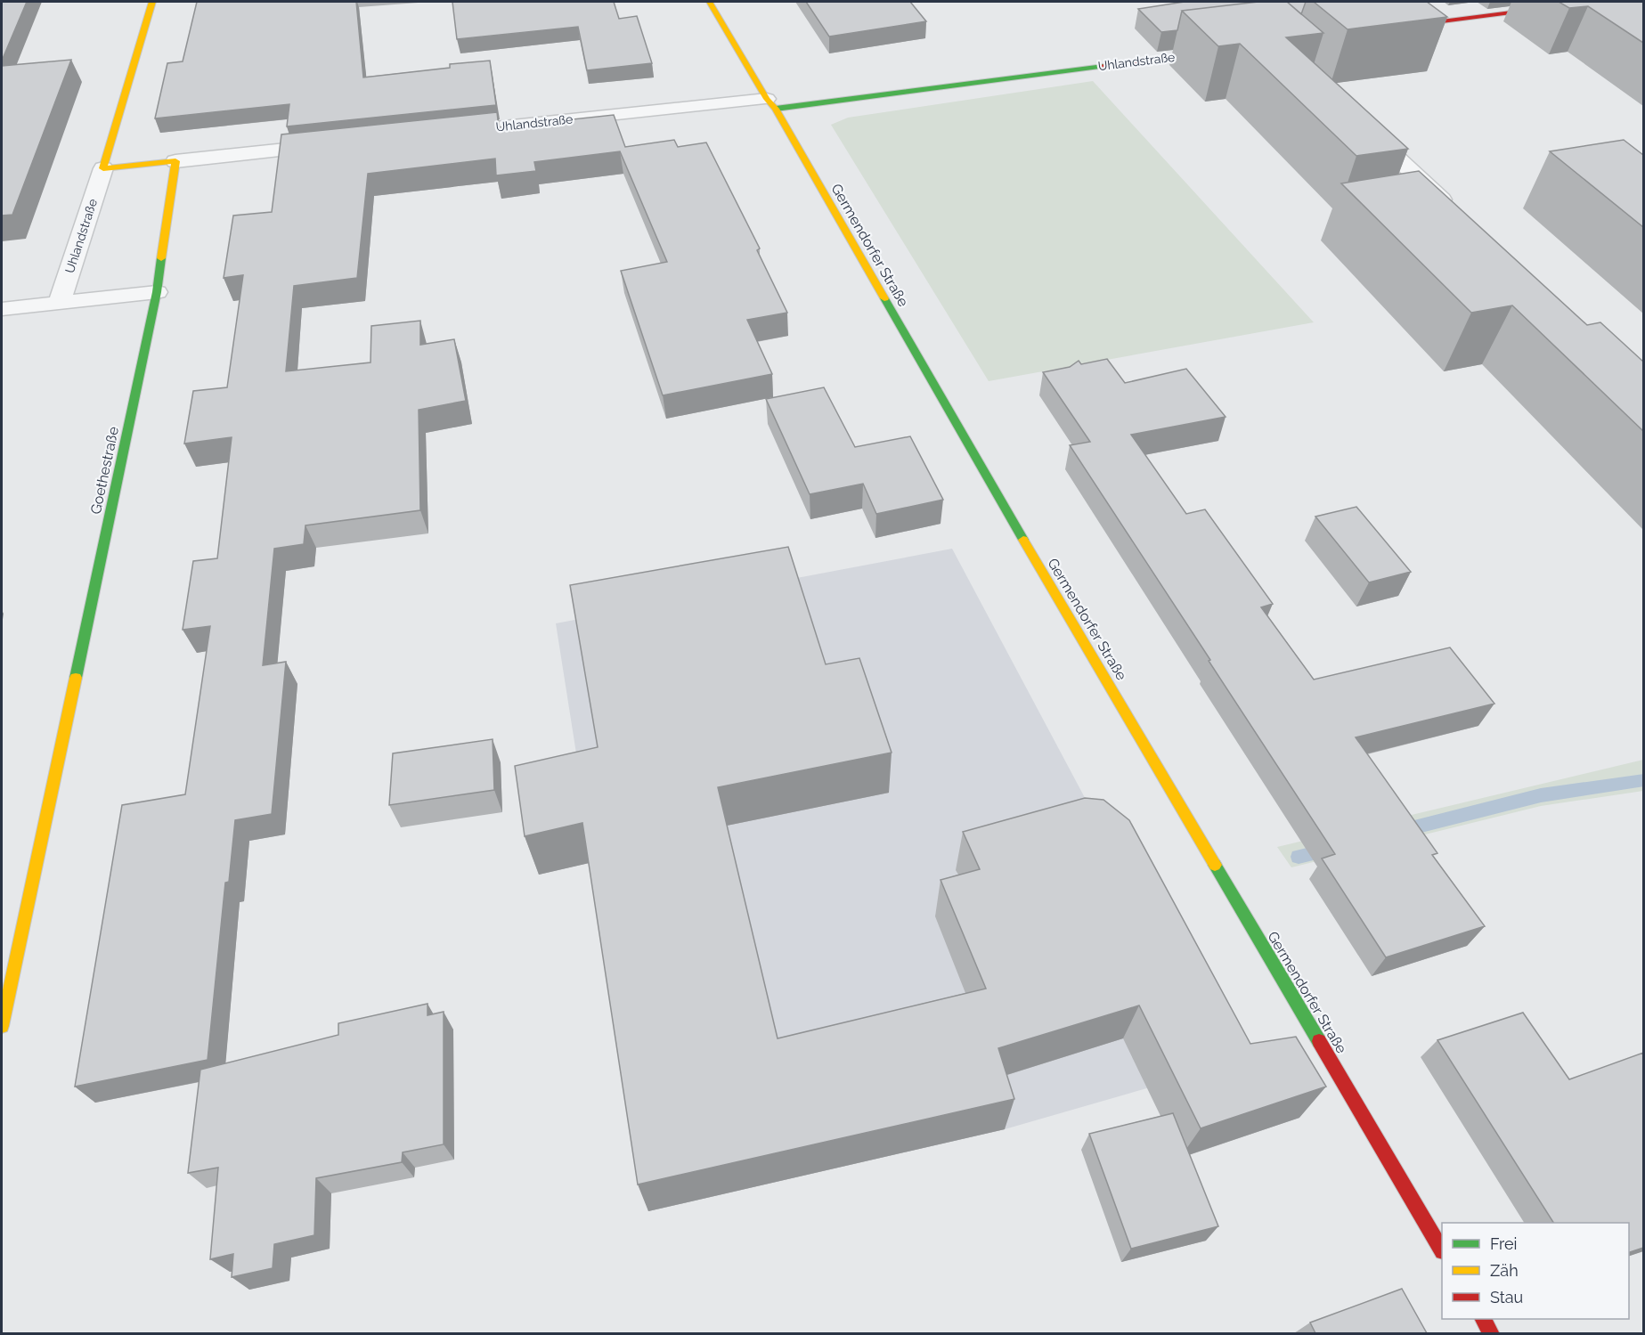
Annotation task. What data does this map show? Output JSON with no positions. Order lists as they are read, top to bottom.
{
  "streets": {
    "street": ["Uhlandstraße", "Germendorfer Straße", "Goethestraße"]
  },
  "crossings": [
    ["Uhlandstraße", "Germendorfer Straße"]
  ],
  "legend": ["Frei", "Zäh", "Stau"]
}
